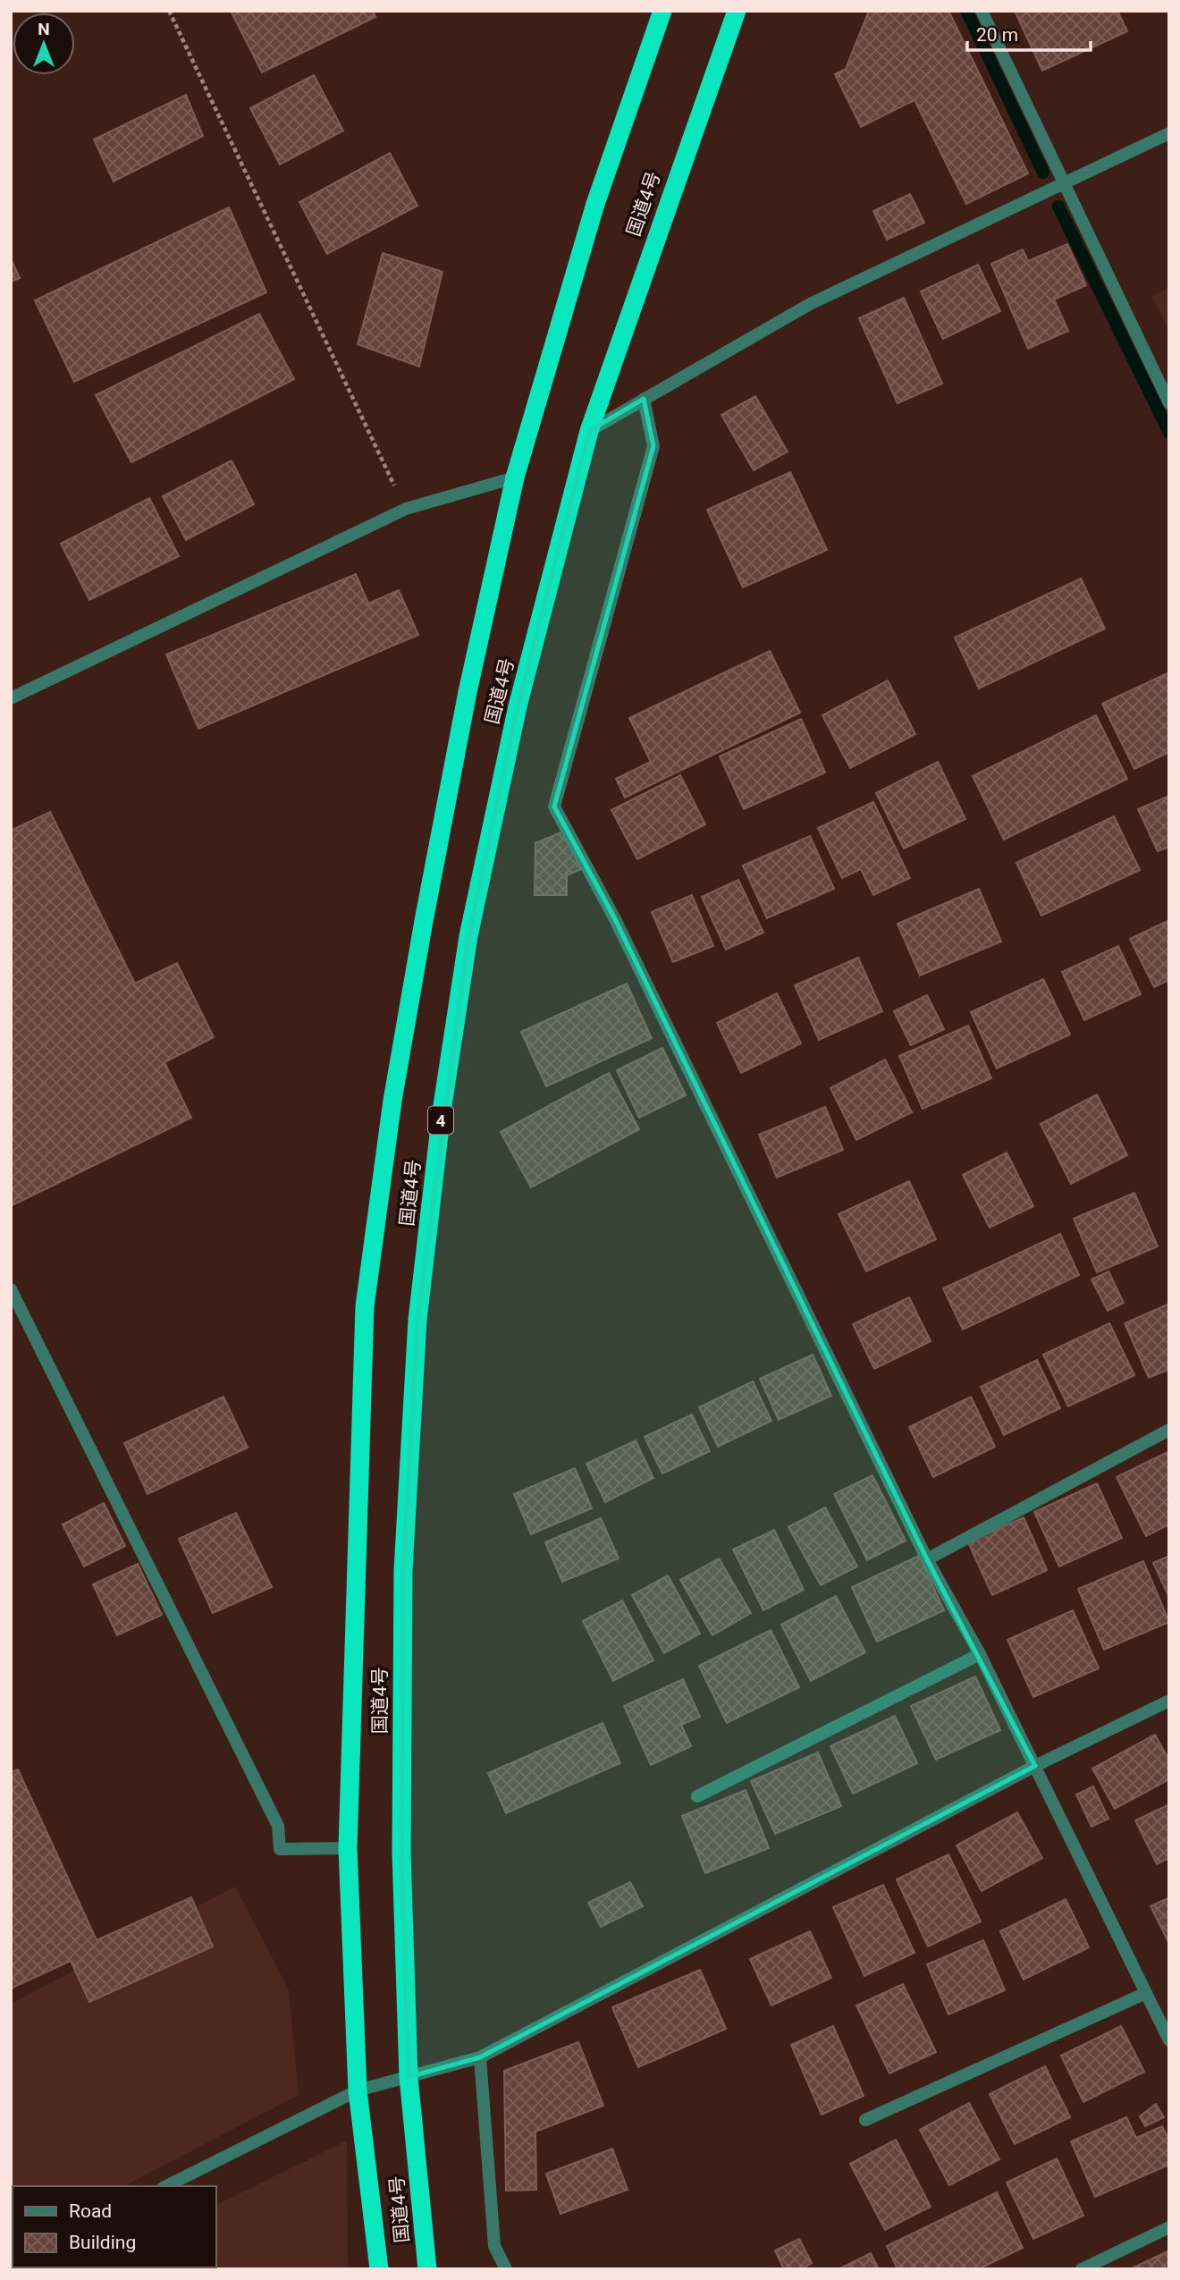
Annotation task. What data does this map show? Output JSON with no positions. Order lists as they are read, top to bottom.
{
  "streets": {
    "highway": ["国道4号", "4"]
  },
  "legend": ["Road", "Building"],
  "scale_bar": "20 m",
  "north": "top"
}
